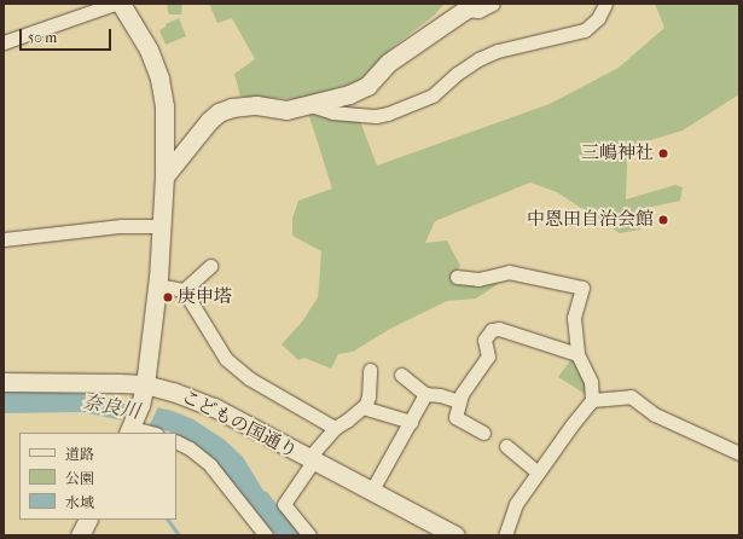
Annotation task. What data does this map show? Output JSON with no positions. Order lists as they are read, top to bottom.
{
  "streets": {
    "street": ["こどもの国通り"]
  },
  "water": ["奈良川"],
  "places": ["三嶋神社", "中恩田自治会館", "庚申塔"],
  "legend": ["道路", "公園", "水域"],
  "scale_bar": "50 m"
}
